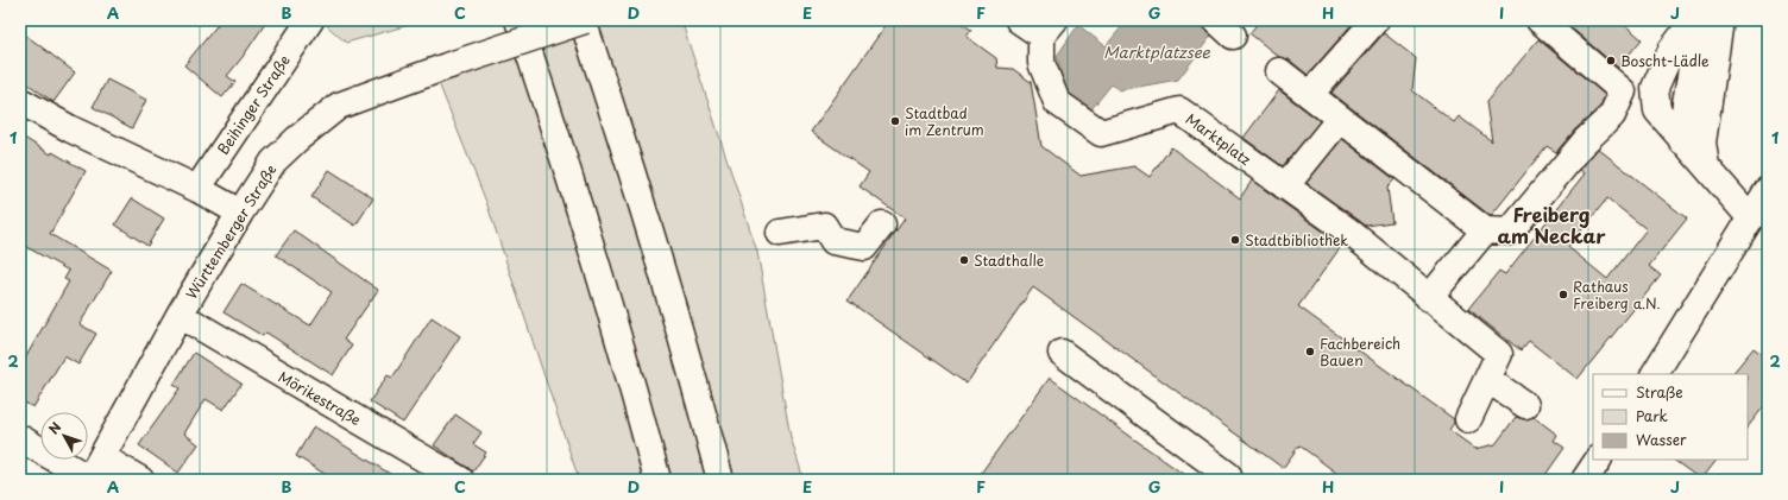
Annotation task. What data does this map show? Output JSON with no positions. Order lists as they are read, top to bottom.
{
  "streets": {
    "main road": [
      "Beihinger Straße",
      "Marktplatz",
      "Württemberger Straße",
      "Mörikestraße"
    ]
  },
  "crossings": [
    ["Württemberger Straße", "Mörikestraße"]
  ],
  "districts": ["Freiberg am Neckar"],
  "water": ["Marktplatzsee"],
  "places": [
    "Boscht-Lädle",
    "Stadtbad im Zentrum",
    "Stadtbibliothek",
    "Stadthalle",
    "Rathaus Freiberg a.N.",
    "Fachbereich Bauen"
  ],
  "legend": ["Straße", "Park", "Wasser"],
  "north": "top left",
  "grid": {
    "columns": [
      "A",
      "B",
      "C",
      "D",
      "E",
      "F",
      "G",
      "H",
      "I",
      "J"
    ],
    "rows": ["1", "2"]
  }
}
